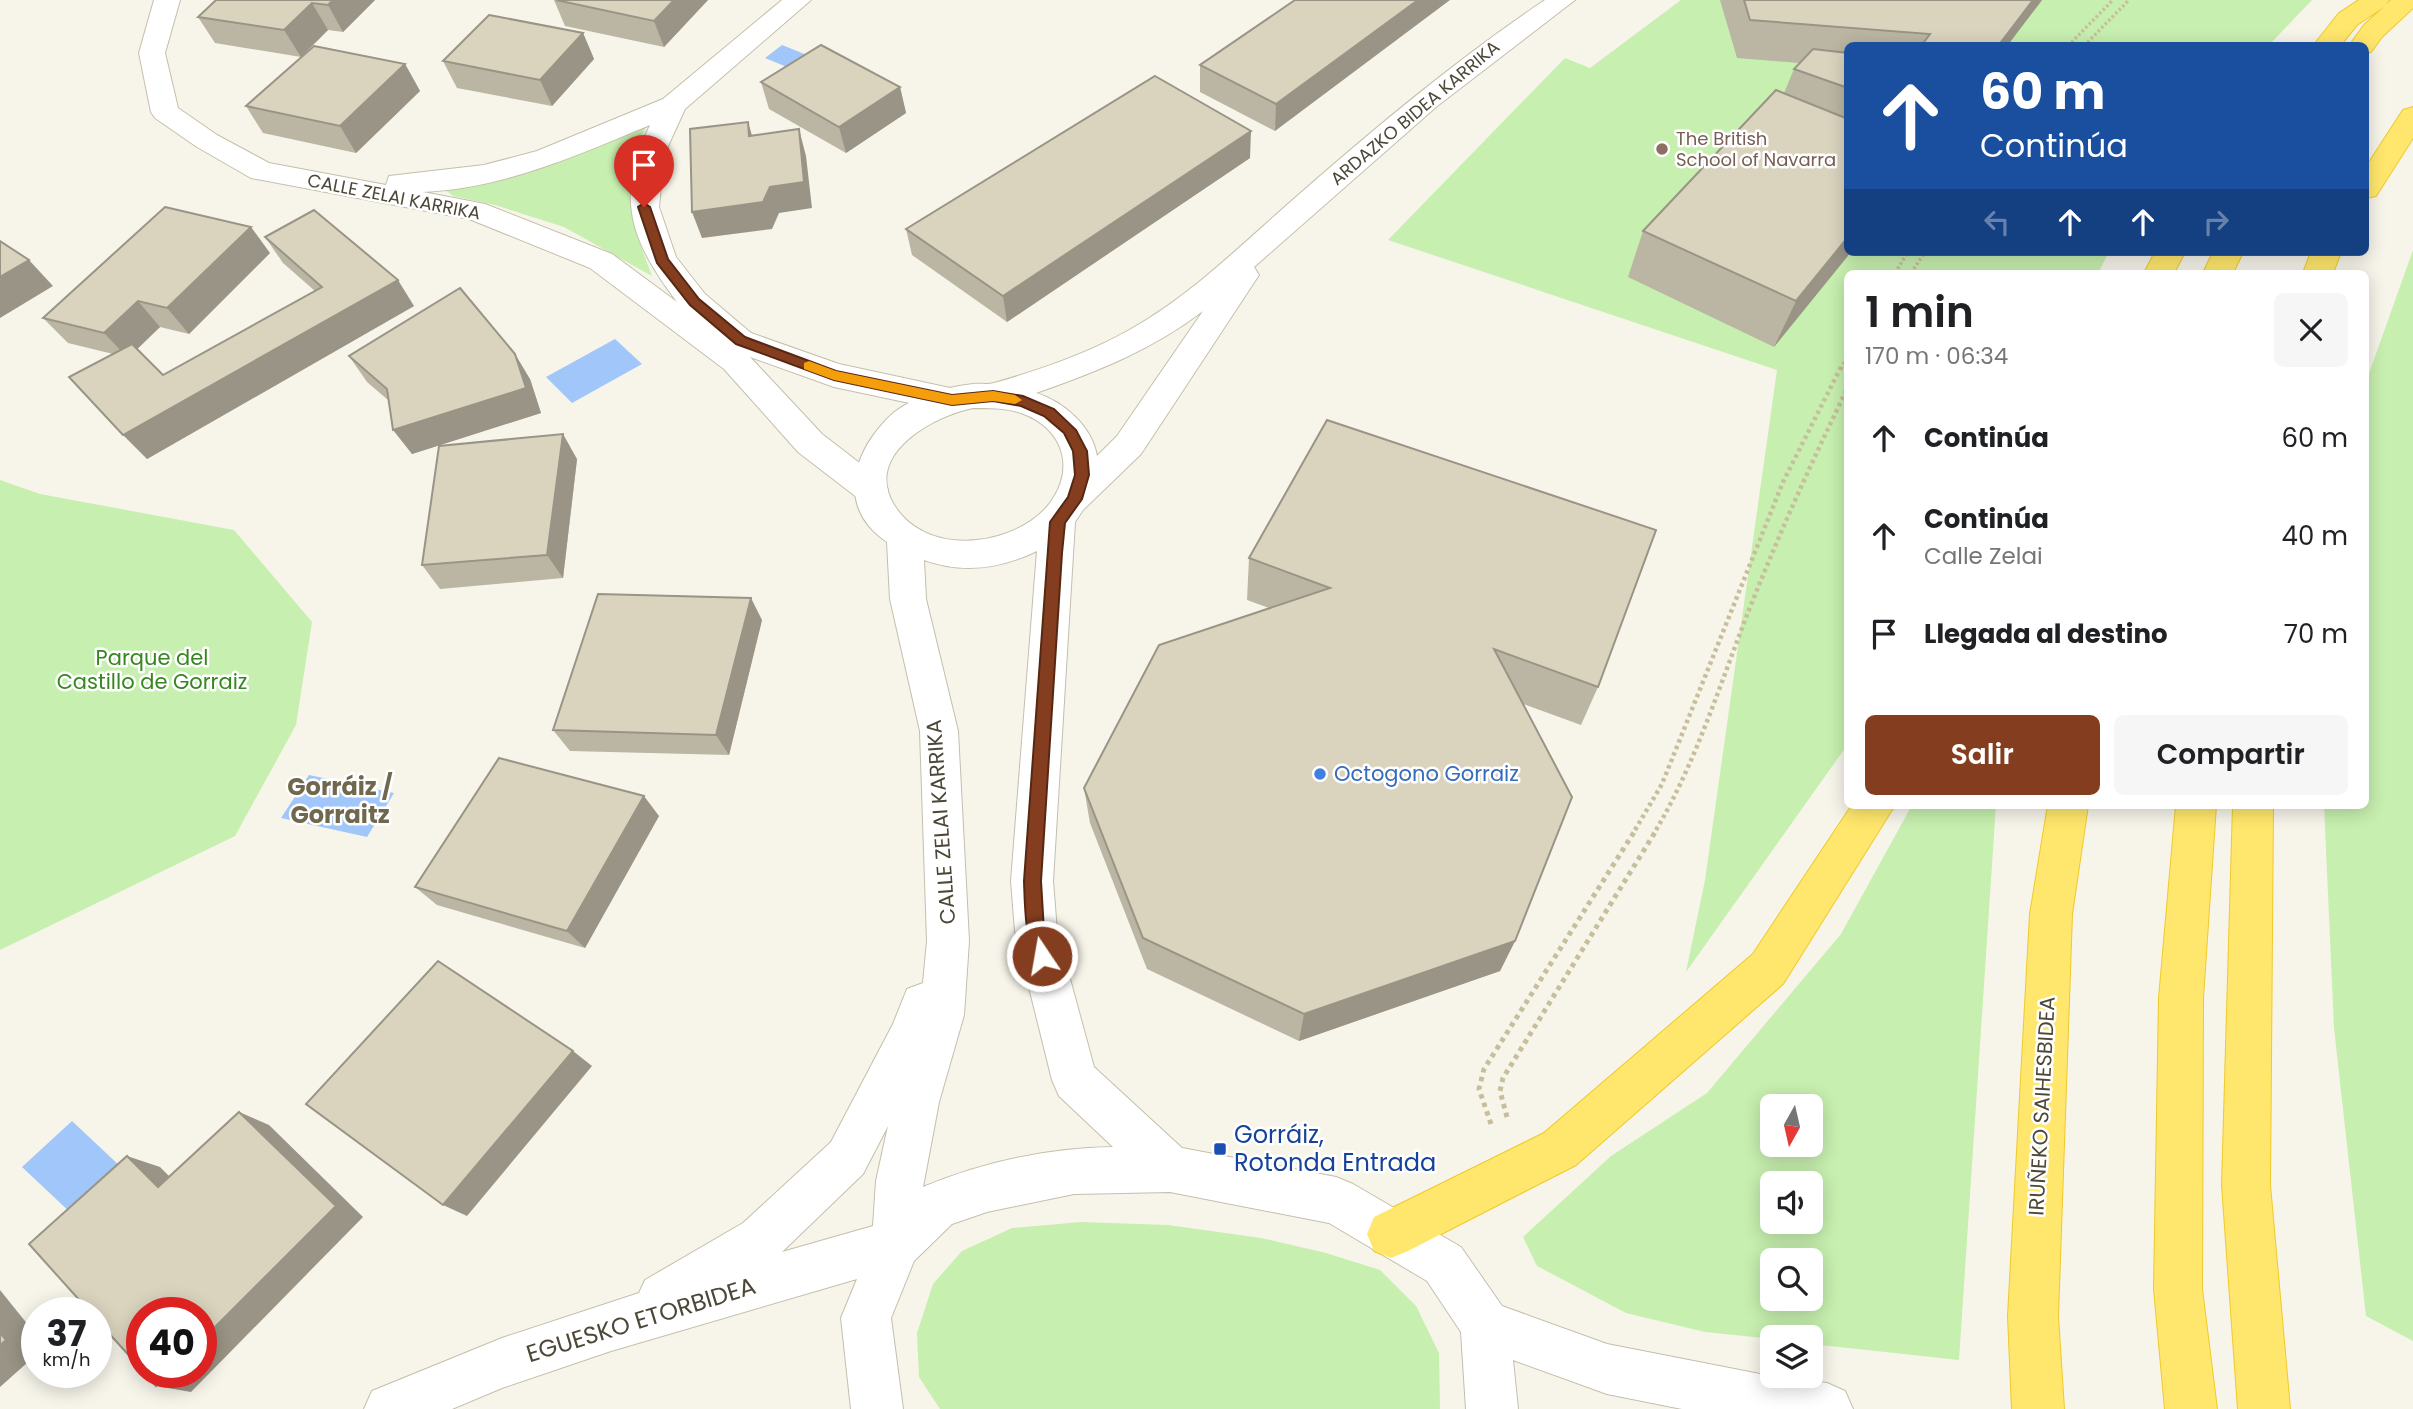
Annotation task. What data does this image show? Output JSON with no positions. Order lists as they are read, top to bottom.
{
  "streets": {
    "highway": ["IRUÑEKO SAIHESBIDEA"],
    "street": ["ARDAZKO BIDEA KARRIKA", "CALLE ZELAI KARRIKA", "EGUESKO ETORBIDEA"]
  },
  "crossings": [
    ["ARDAZKO BIDEA KARRIKA", "CALLE ZELAI KARRIKA"],
    ["CALLE ZELAI KARRIKA", "EGUESKO ETORBIDEA"]
  ],
  "districts": ["Gorráiz / Gorraitz"],
  "parks": ["Parque del Castillo de Gorraiz"],
  "places": {
    "other": ["The British School of Navarra", "Octogono Gorraiz"],
    "transit": ["Gorráiz, Rotonda Entrada"]
  },
  "north": "bottom",
  "page": {
    "turn": ["60 m", "Continúa"],
    "heading": ["1 min", "170 m · 06:34"],
    "list": [
      {
        "name": "Continúa",
        "value": "60 m"
      },
      {
        "name": "Continúa",
        "note": "Calle Zelai",
        "value": "40 m"
      },
      {
        "name": "Llegada al destino",
        "value": "70 m"
      }
    ],
    "buttons": ["Salir", "Compartir"],
    "speed": "37 km/h",
    "limit": "40"
  }
}
